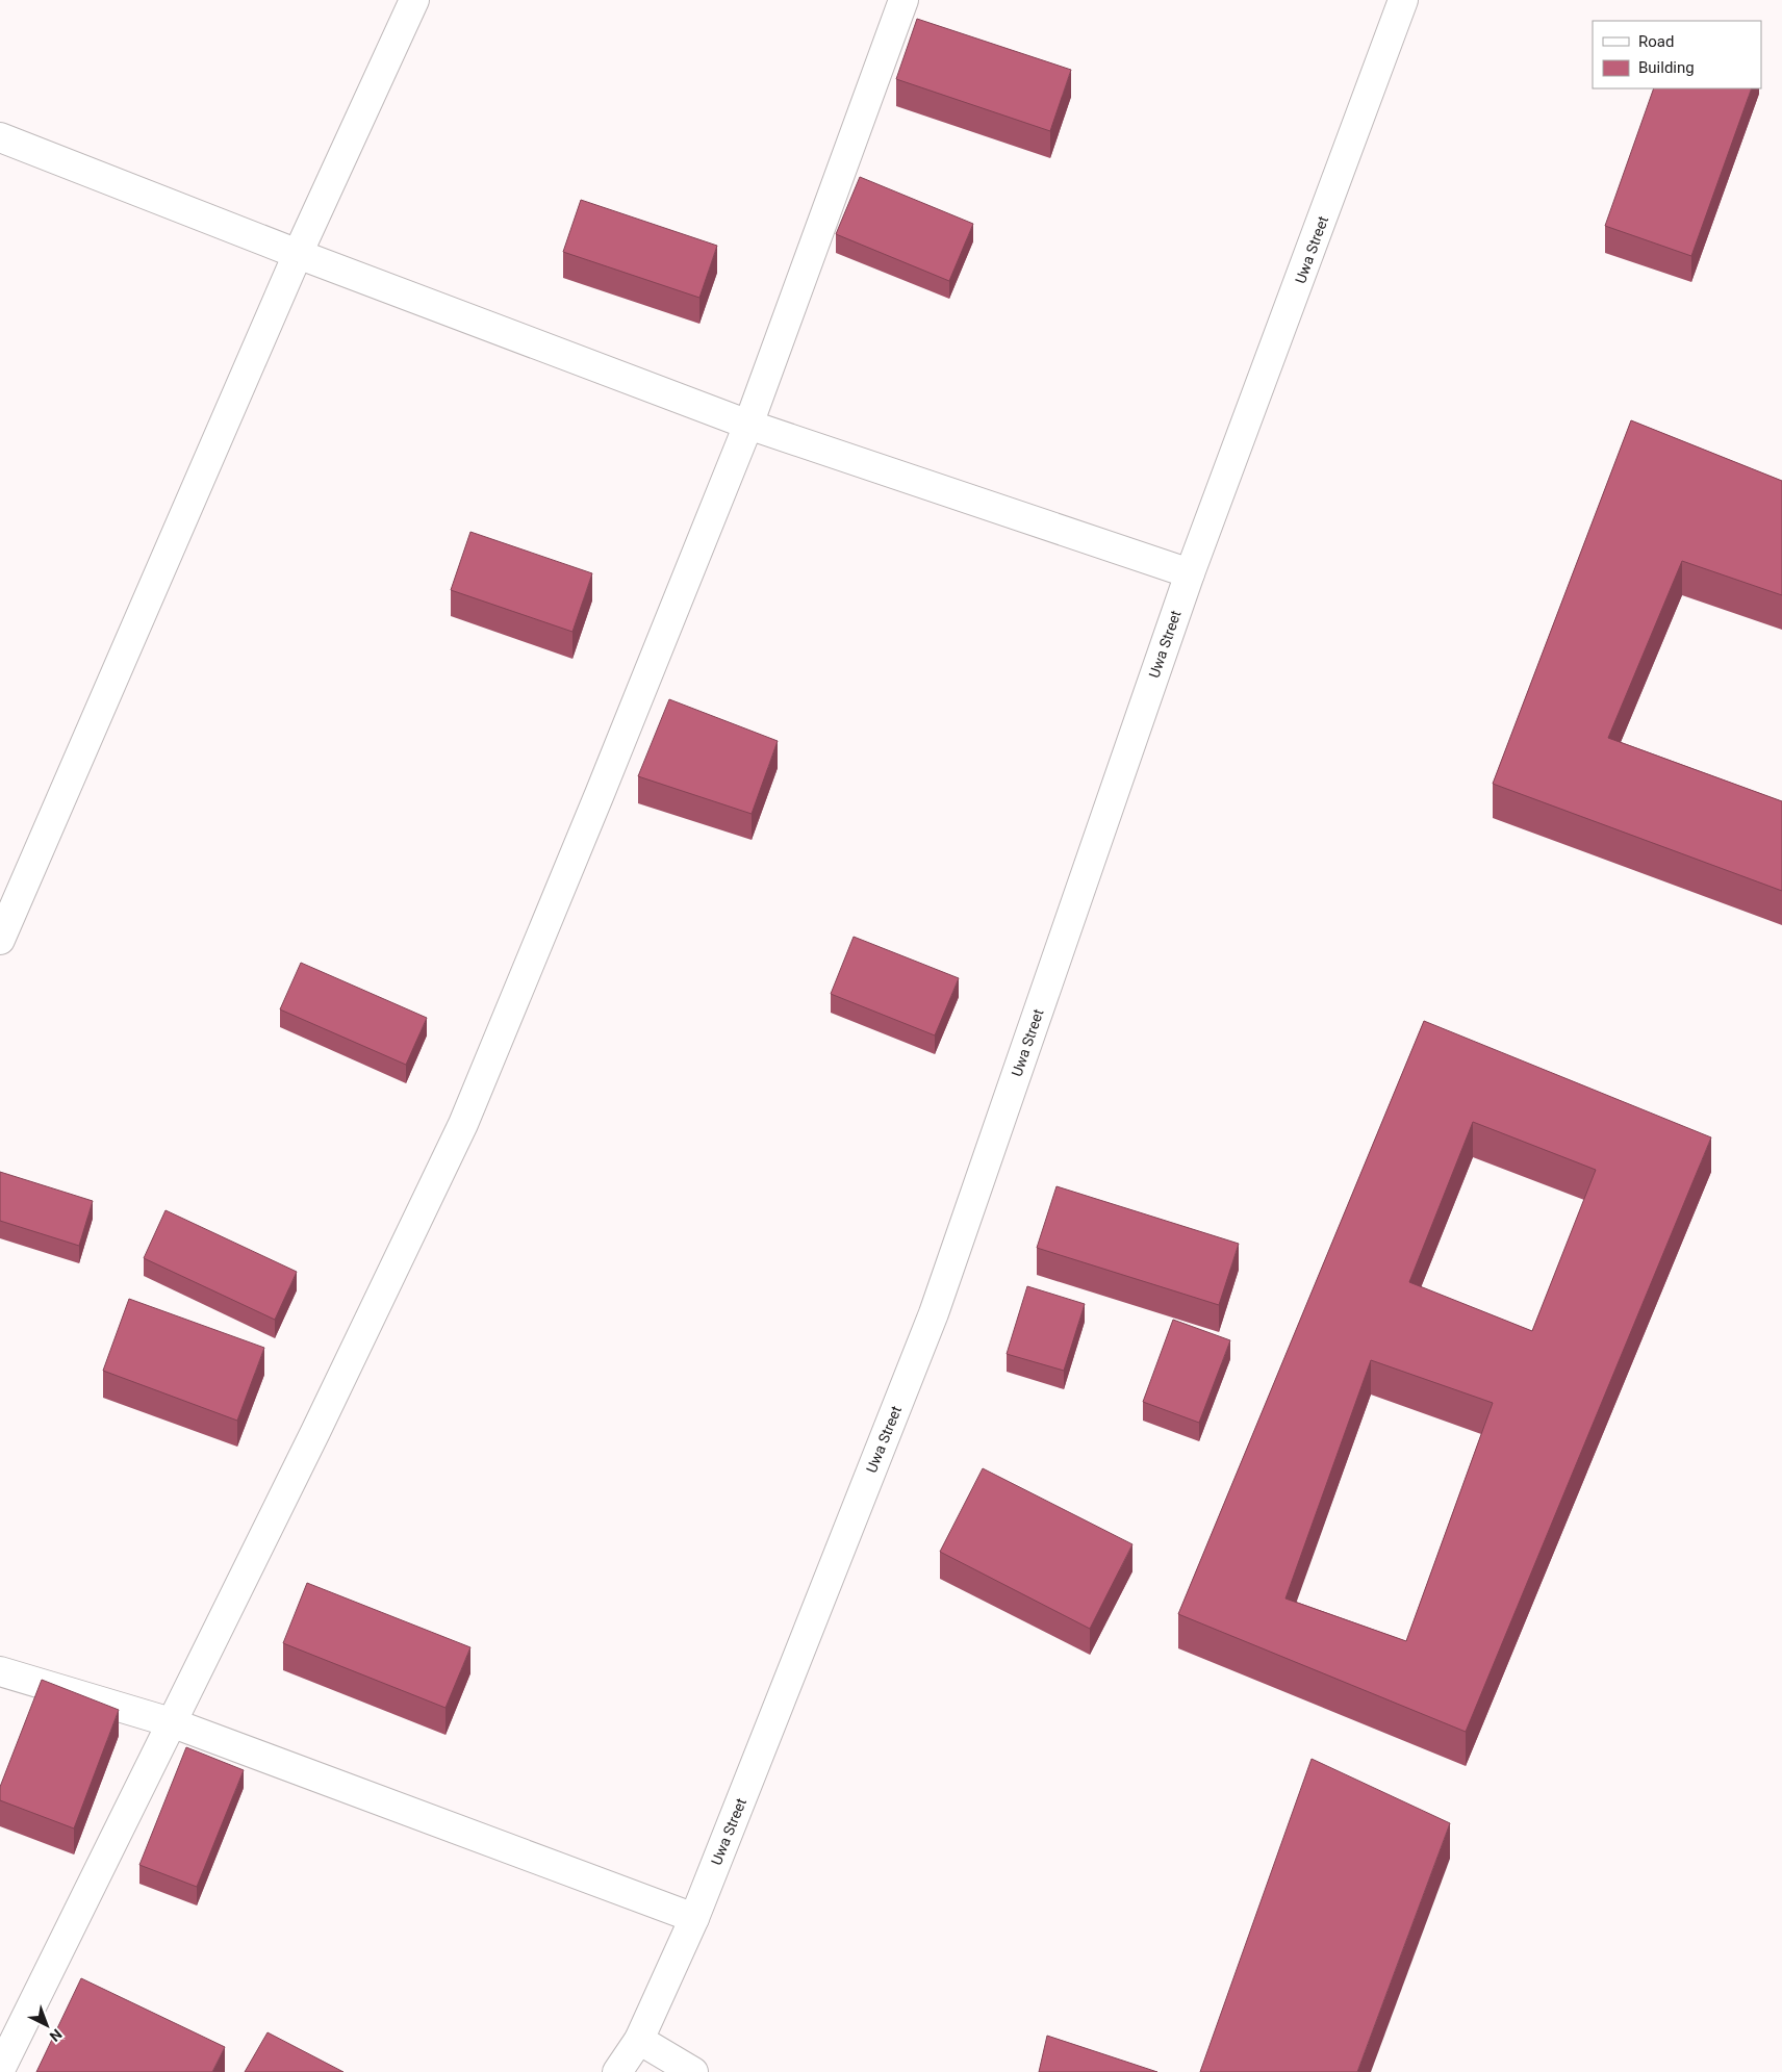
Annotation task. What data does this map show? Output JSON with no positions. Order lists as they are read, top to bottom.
{
  "streets": {
    "street": ["Uwa Street"]
  },
  "legend": ["Road", "Building"],
  "north": "bottom right"
}
